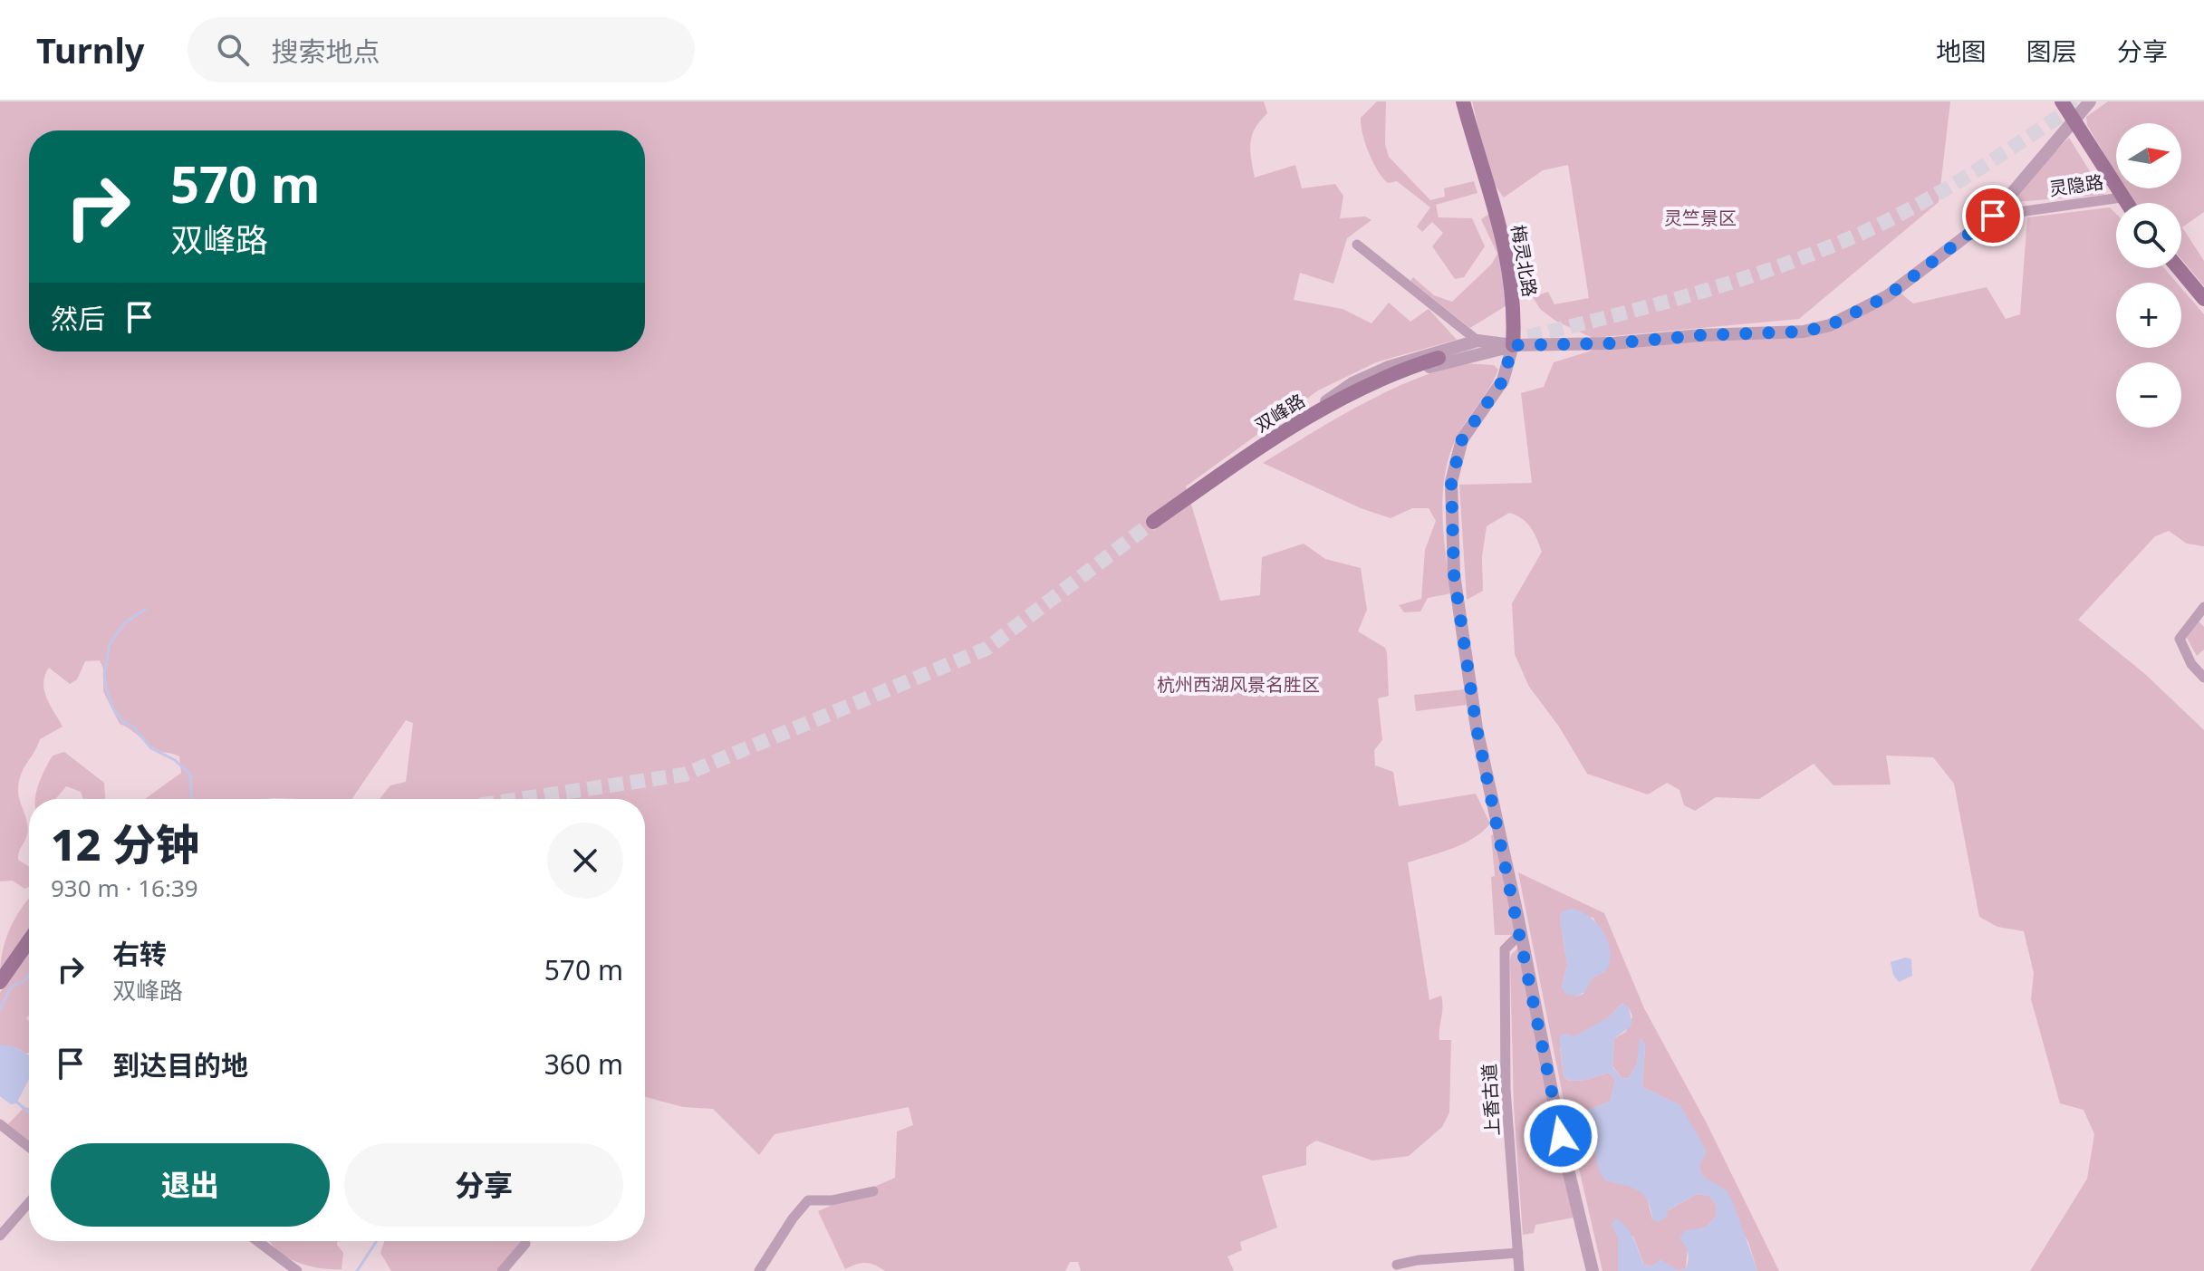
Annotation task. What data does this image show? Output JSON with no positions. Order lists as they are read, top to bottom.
{
  "streets": {
    "main road": ["灵隐路", "梅灵北路", "双峰路"],
    "street": ["上香古道"]
  },
  "crossings": [
    ["梅灵北路", "上香古道"]
  ],
  "parks": ["灵竺景区", "杭州西湖风景名胜区"],
  "north": "right",
  "page": {
    "header": "Turnly",
    "search": "搜索地点",
    "nav": ["地图", "图层", "分享"],
    "map_buttons": ["+", "−"],
    "turn": ["570 m", "双峰路"],
    "then": "然后",
    "heading": ["12 分钟", "930 m · 16:39"],
    "list": [
      {
        "name": "右转",
        "note": "双峰路",
        "value": "570 m"
      },
      {
        "name": "到达目的地",
        "value": "360 m"
      }
    ],
    "buttons": ["退出", "分享"]
  }
}
